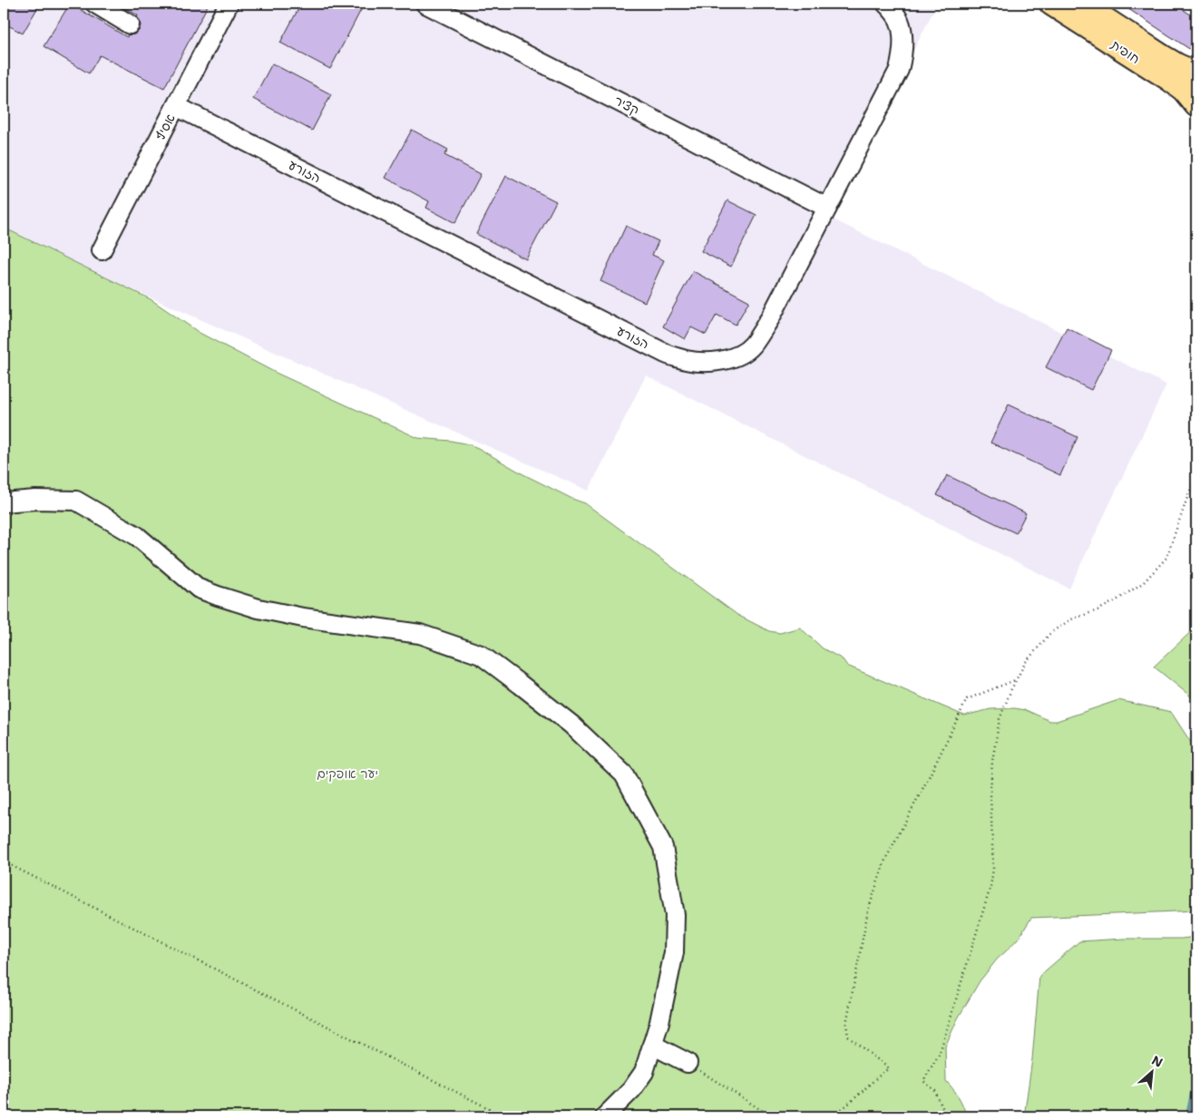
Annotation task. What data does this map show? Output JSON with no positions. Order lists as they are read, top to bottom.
{
  "streets": {
    "main road": ["חופית"],
    "street": ["קציר", "אסיף", "הזורע"]
  },
  "crossings": [
    ["קציר", "הזורע"],
    ["אסיף", "הזורע"]
  ],
  "parks": ["יער אופקים"],
  "north": "top right"
}
